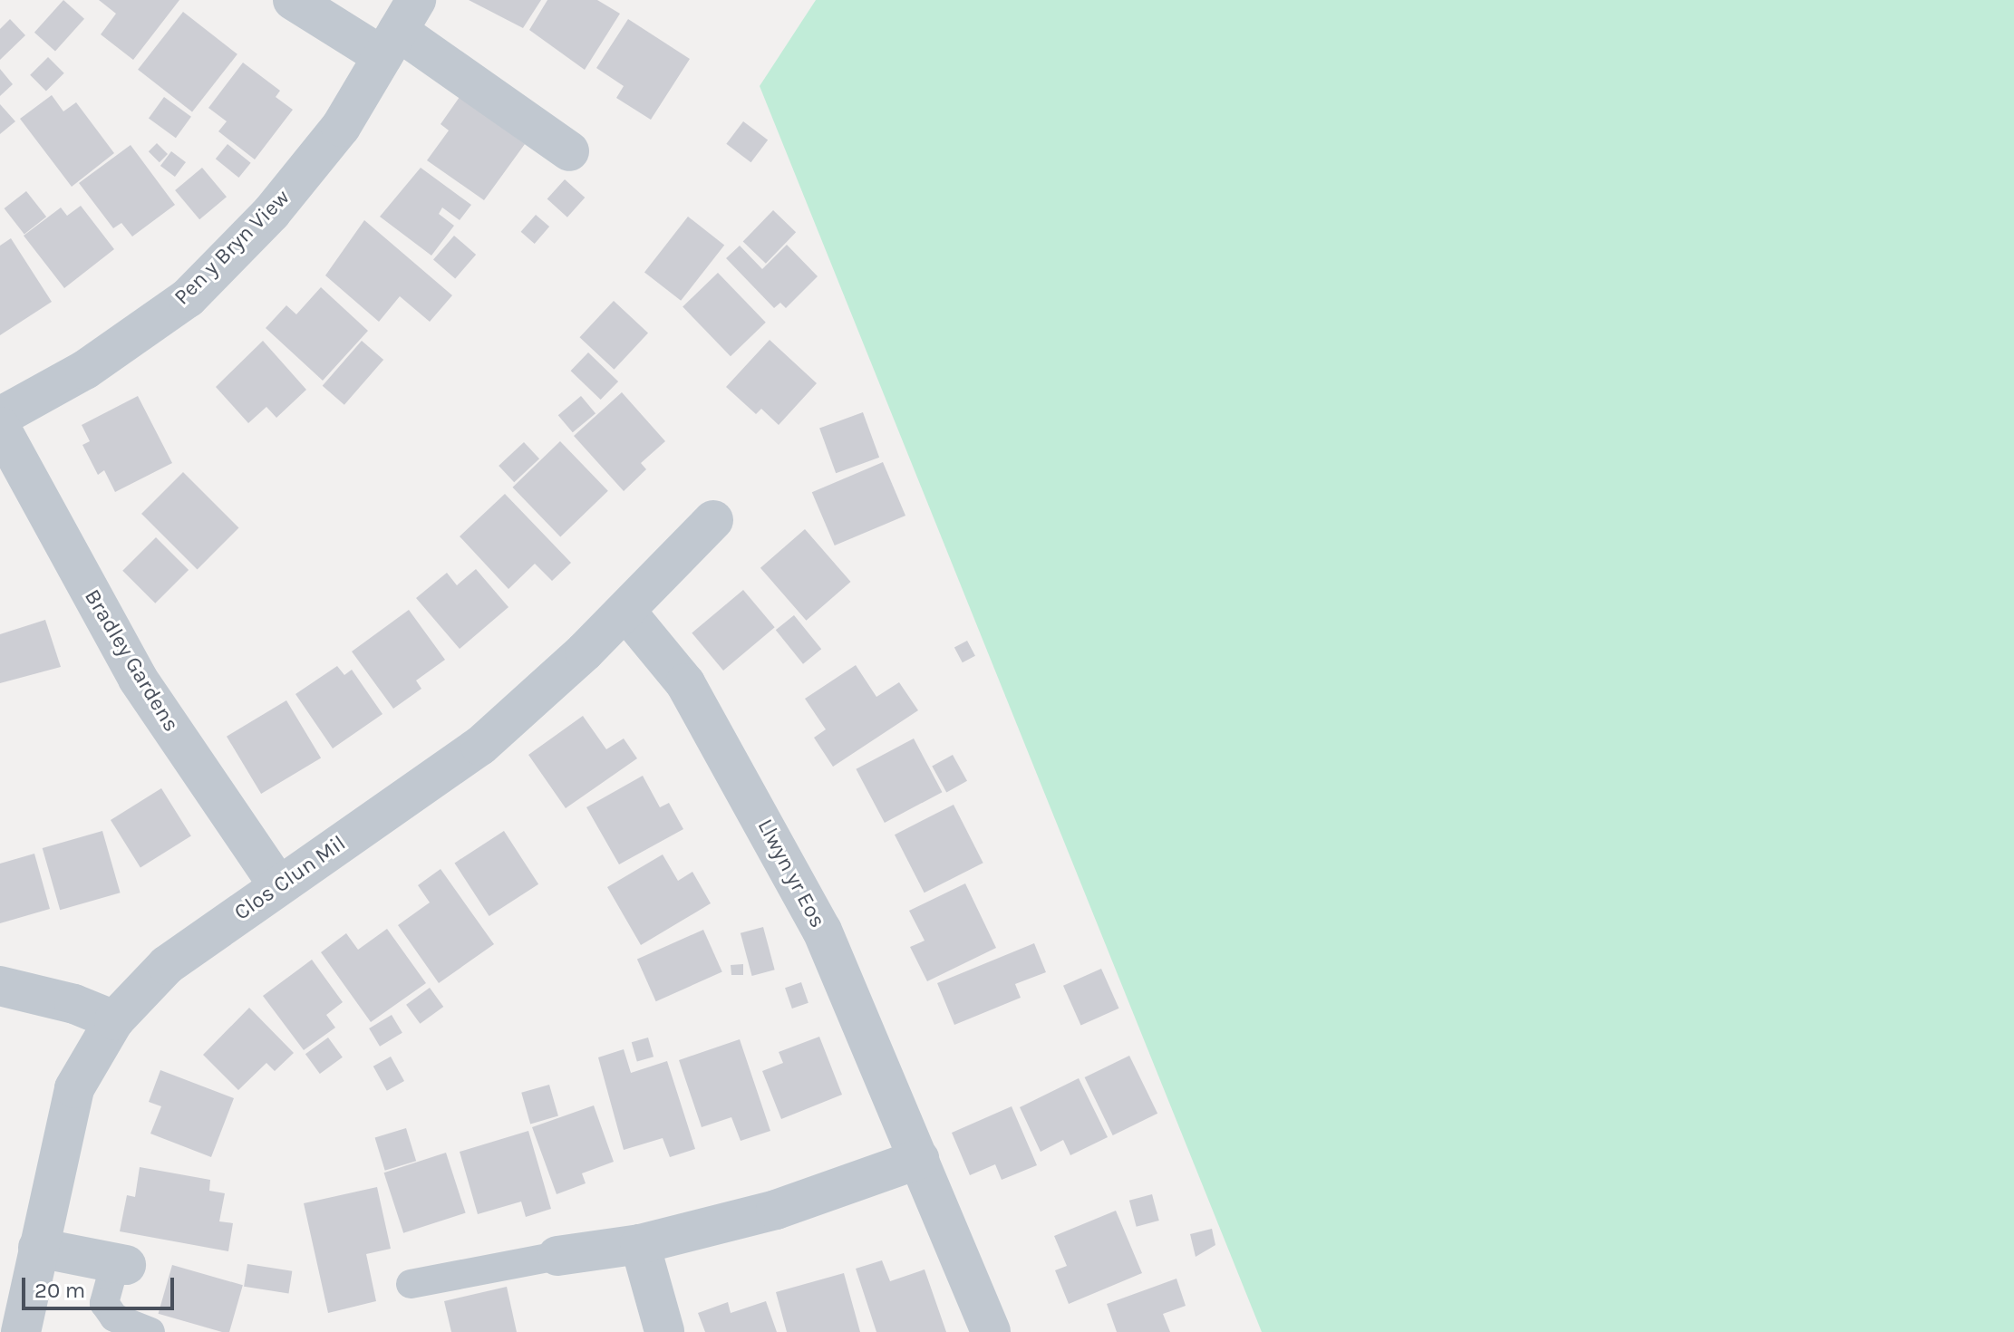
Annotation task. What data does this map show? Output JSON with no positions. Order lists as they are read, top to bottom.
{
  "streets": {
    "street": [
      "Pen y Bryn View",
      "Bradley Gardens",
      "Llwyn yr Eos",
      "Clos Clun Mil"
    ]
  },
  "crossings": [
    ["Bradley Gardens", "Clos Clun Mil"],
    ["Llwyn yr Eos", "Clos Clun Mil"]
  ],
  "scale_bar": "20 m"
}
